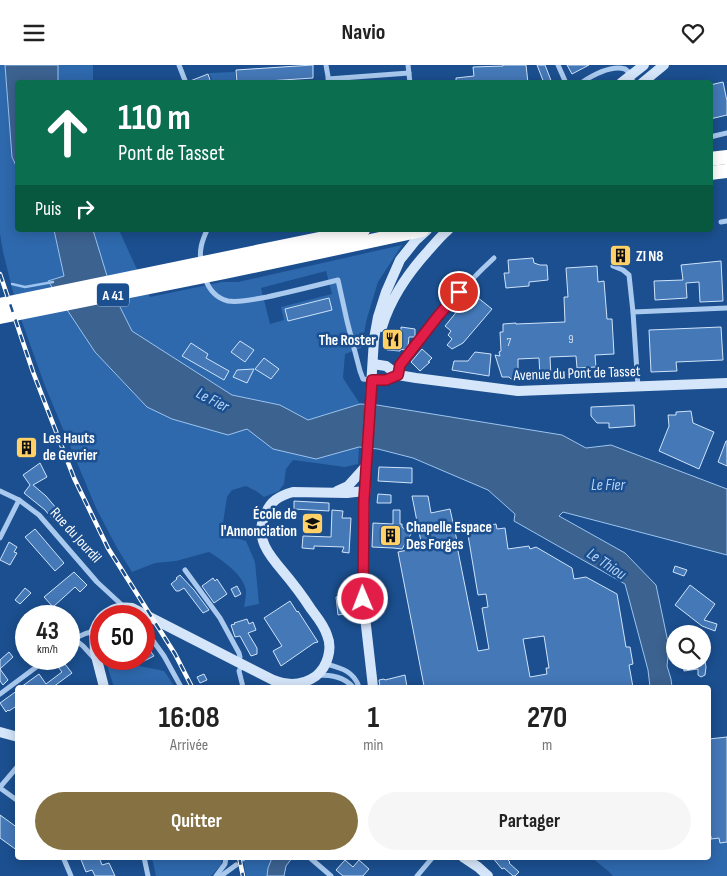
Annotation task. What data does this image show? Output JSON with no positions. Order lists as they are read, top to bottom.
{
  "streets": {
    "highway": ["A 41"],
    "street": ["Avenue du Pont de Tasset", "Rue du Jourdil"]
  },
  "water": ["Le Fier", "Le Thiou"],
  "places": {
    "building": ["ZI N8", "Les Hauts de Gevrier", "Chapelle Espace Des Forges"],
    "restaurant": ["The Roster"],
    "school or university": ["École de l'Annonciation"]
  },
  "house_numbers": ["9", "7"],
  "page": {
    "header": "Navio",
    "turn": ["110 m", "Pont de Tasset"],
    "then": "Puis",
    "speed": "43 km/h",
    "limit": "50",
    "eta": [
      "16:08",
      "Arrivée",
      "1",
      "min",
      "270",
      "m"
    ],
    "buttons": ["Quitter", "Partager"]
  }
}
